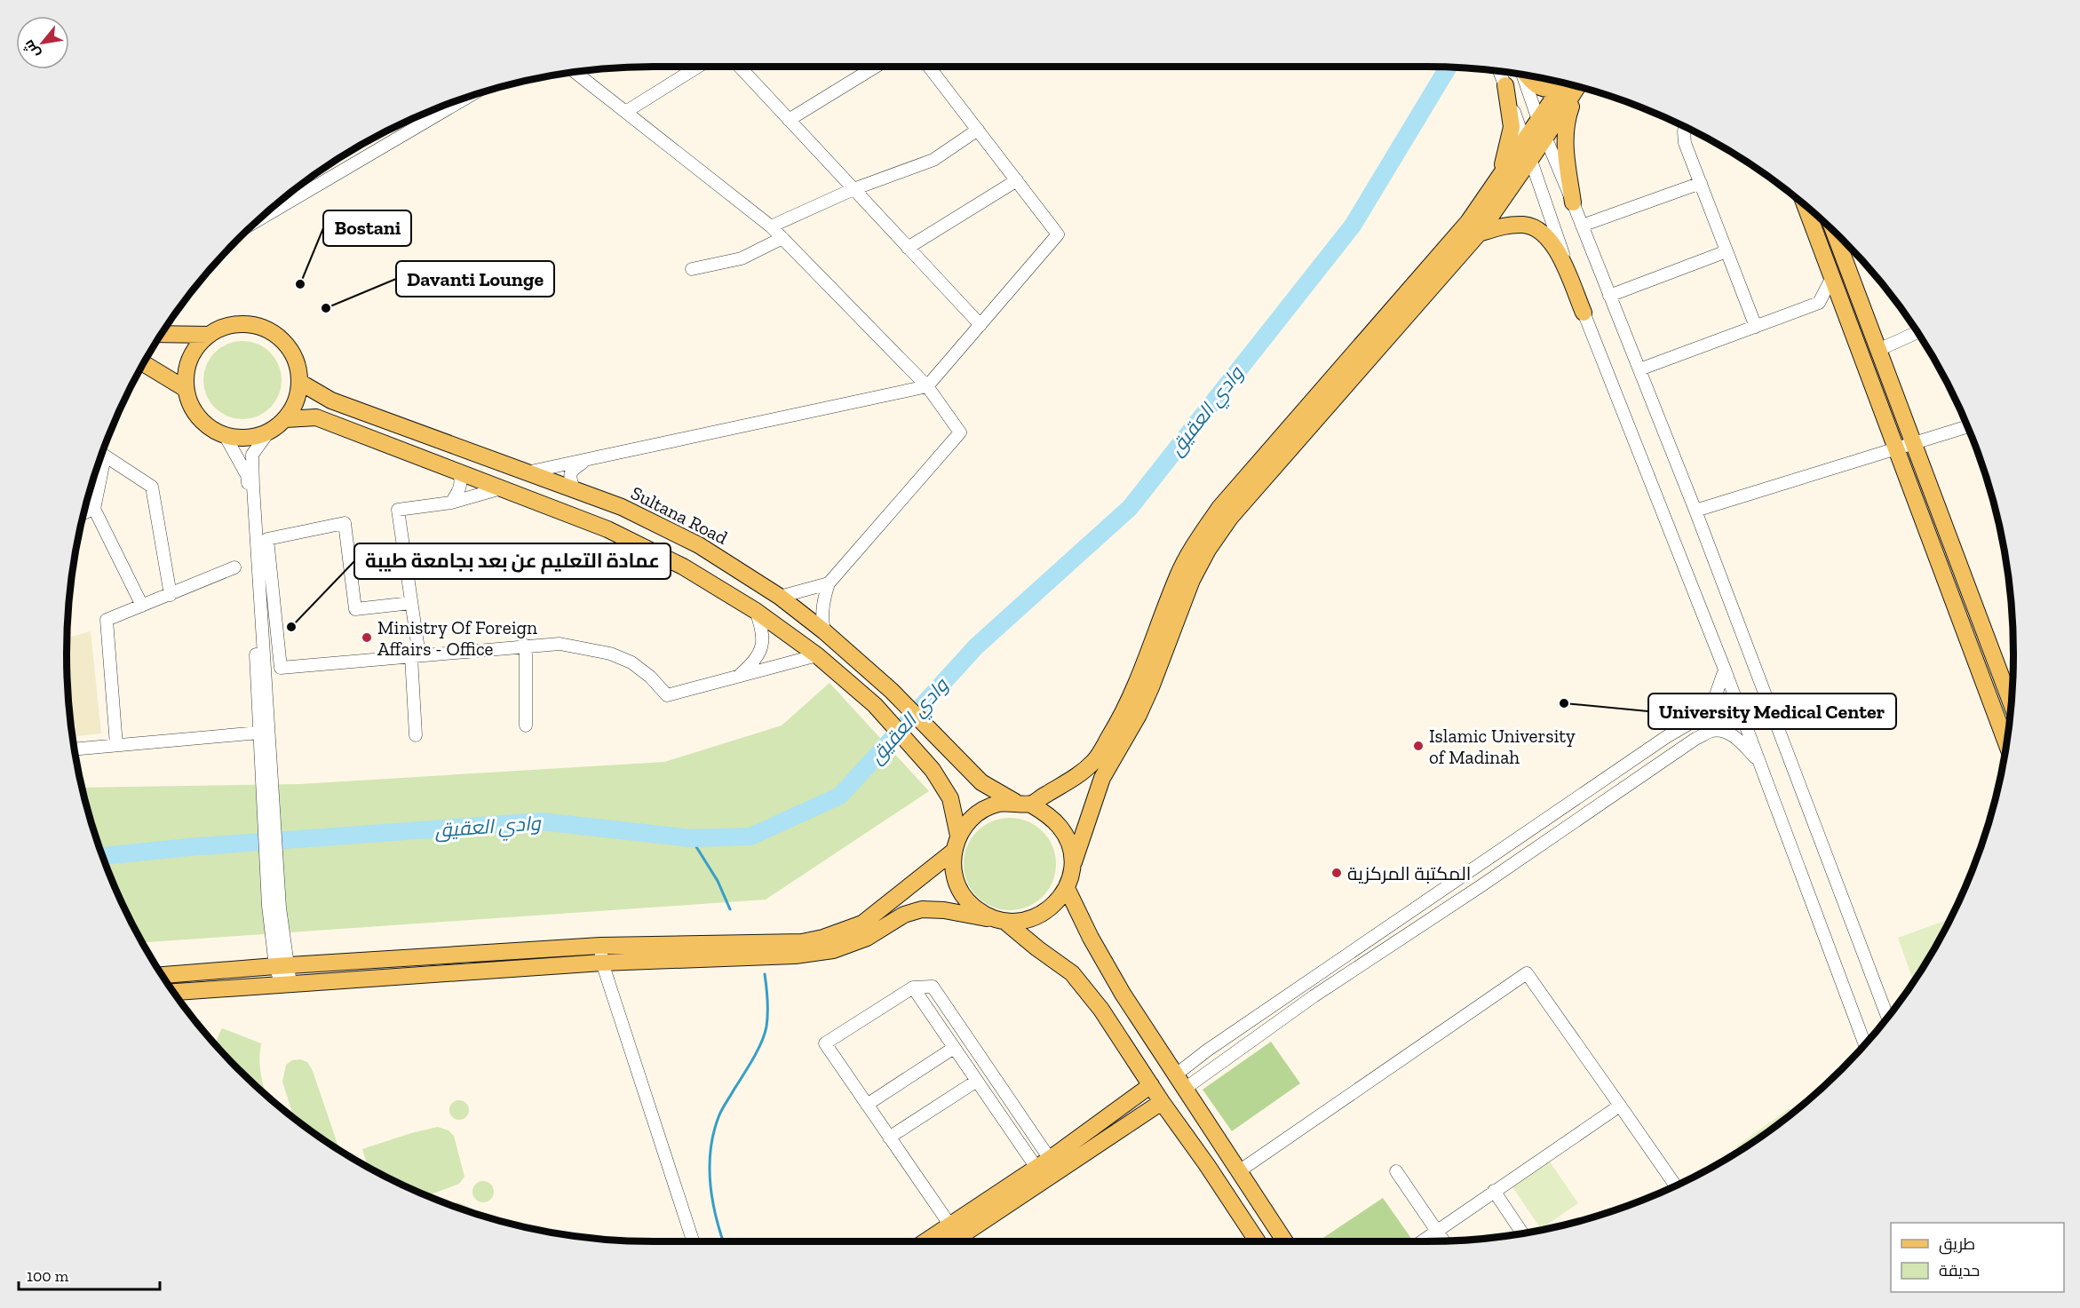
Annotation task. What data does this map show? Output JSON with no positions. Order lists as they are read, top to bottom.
{
  "streets": {
    "main road": ["Sultana Road"]
  },
  "water": ["وادي العقيق"],
  "places": [
    "Bostani",
    "Davanti Lounge",
    "عمادة التعليم عن بعد بجامعة طيبة",
    "Ministry Of Foreign Affairs - Office",
    "University Medical Center",
    "Islamic University of Madinah",
    "المكتبة المركزية"
  ],
  "legend": ["طريق", "حديقة"],
  "scale_bar": "100 m",
  "north": "bottom left"
}
